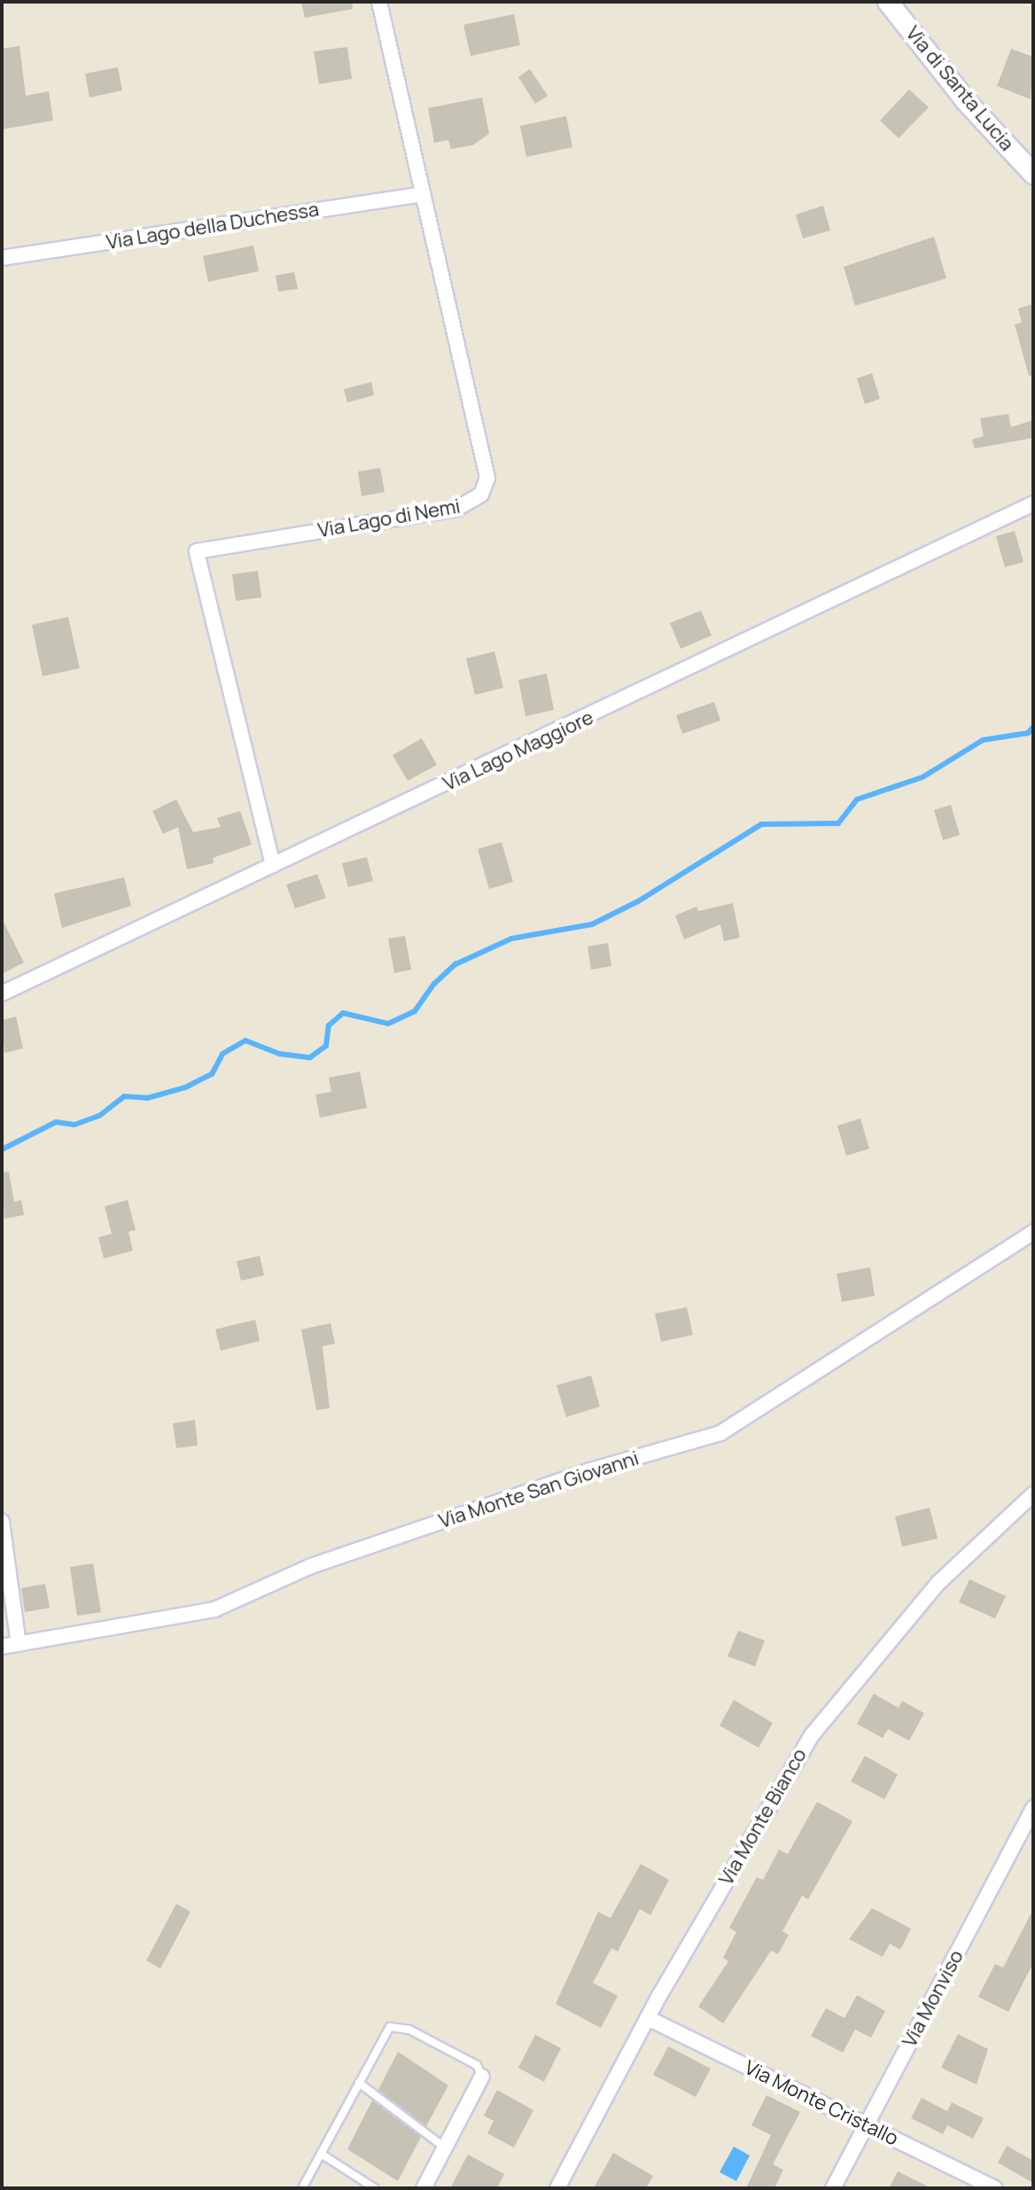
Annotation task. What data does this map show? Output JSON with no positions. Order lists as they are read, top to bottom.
{
  "streets": {
    "street": [
      "Via di Santa Lucia",
      "Via Lago della Duchessa",
      "Via Lago di Nemi",
      "Via Lago Maggiore",
      "Via Monte San Giovanni",
      "Via Monte Bianco",
      "Via Monviso",
      "Via Monte Cristallo"
    ]
  },
  "crossings": [
    ["Via Lago della Duchessa", "Via Lago di Nemi"],
    ["Via Lago di Nemi", "Via Lago Maggiore"],
    ["Via Monte Bianco", "Via Monte Cristallo"],
    ["Via Monviso", "Via Monte Cristallo"]
  ]
}
